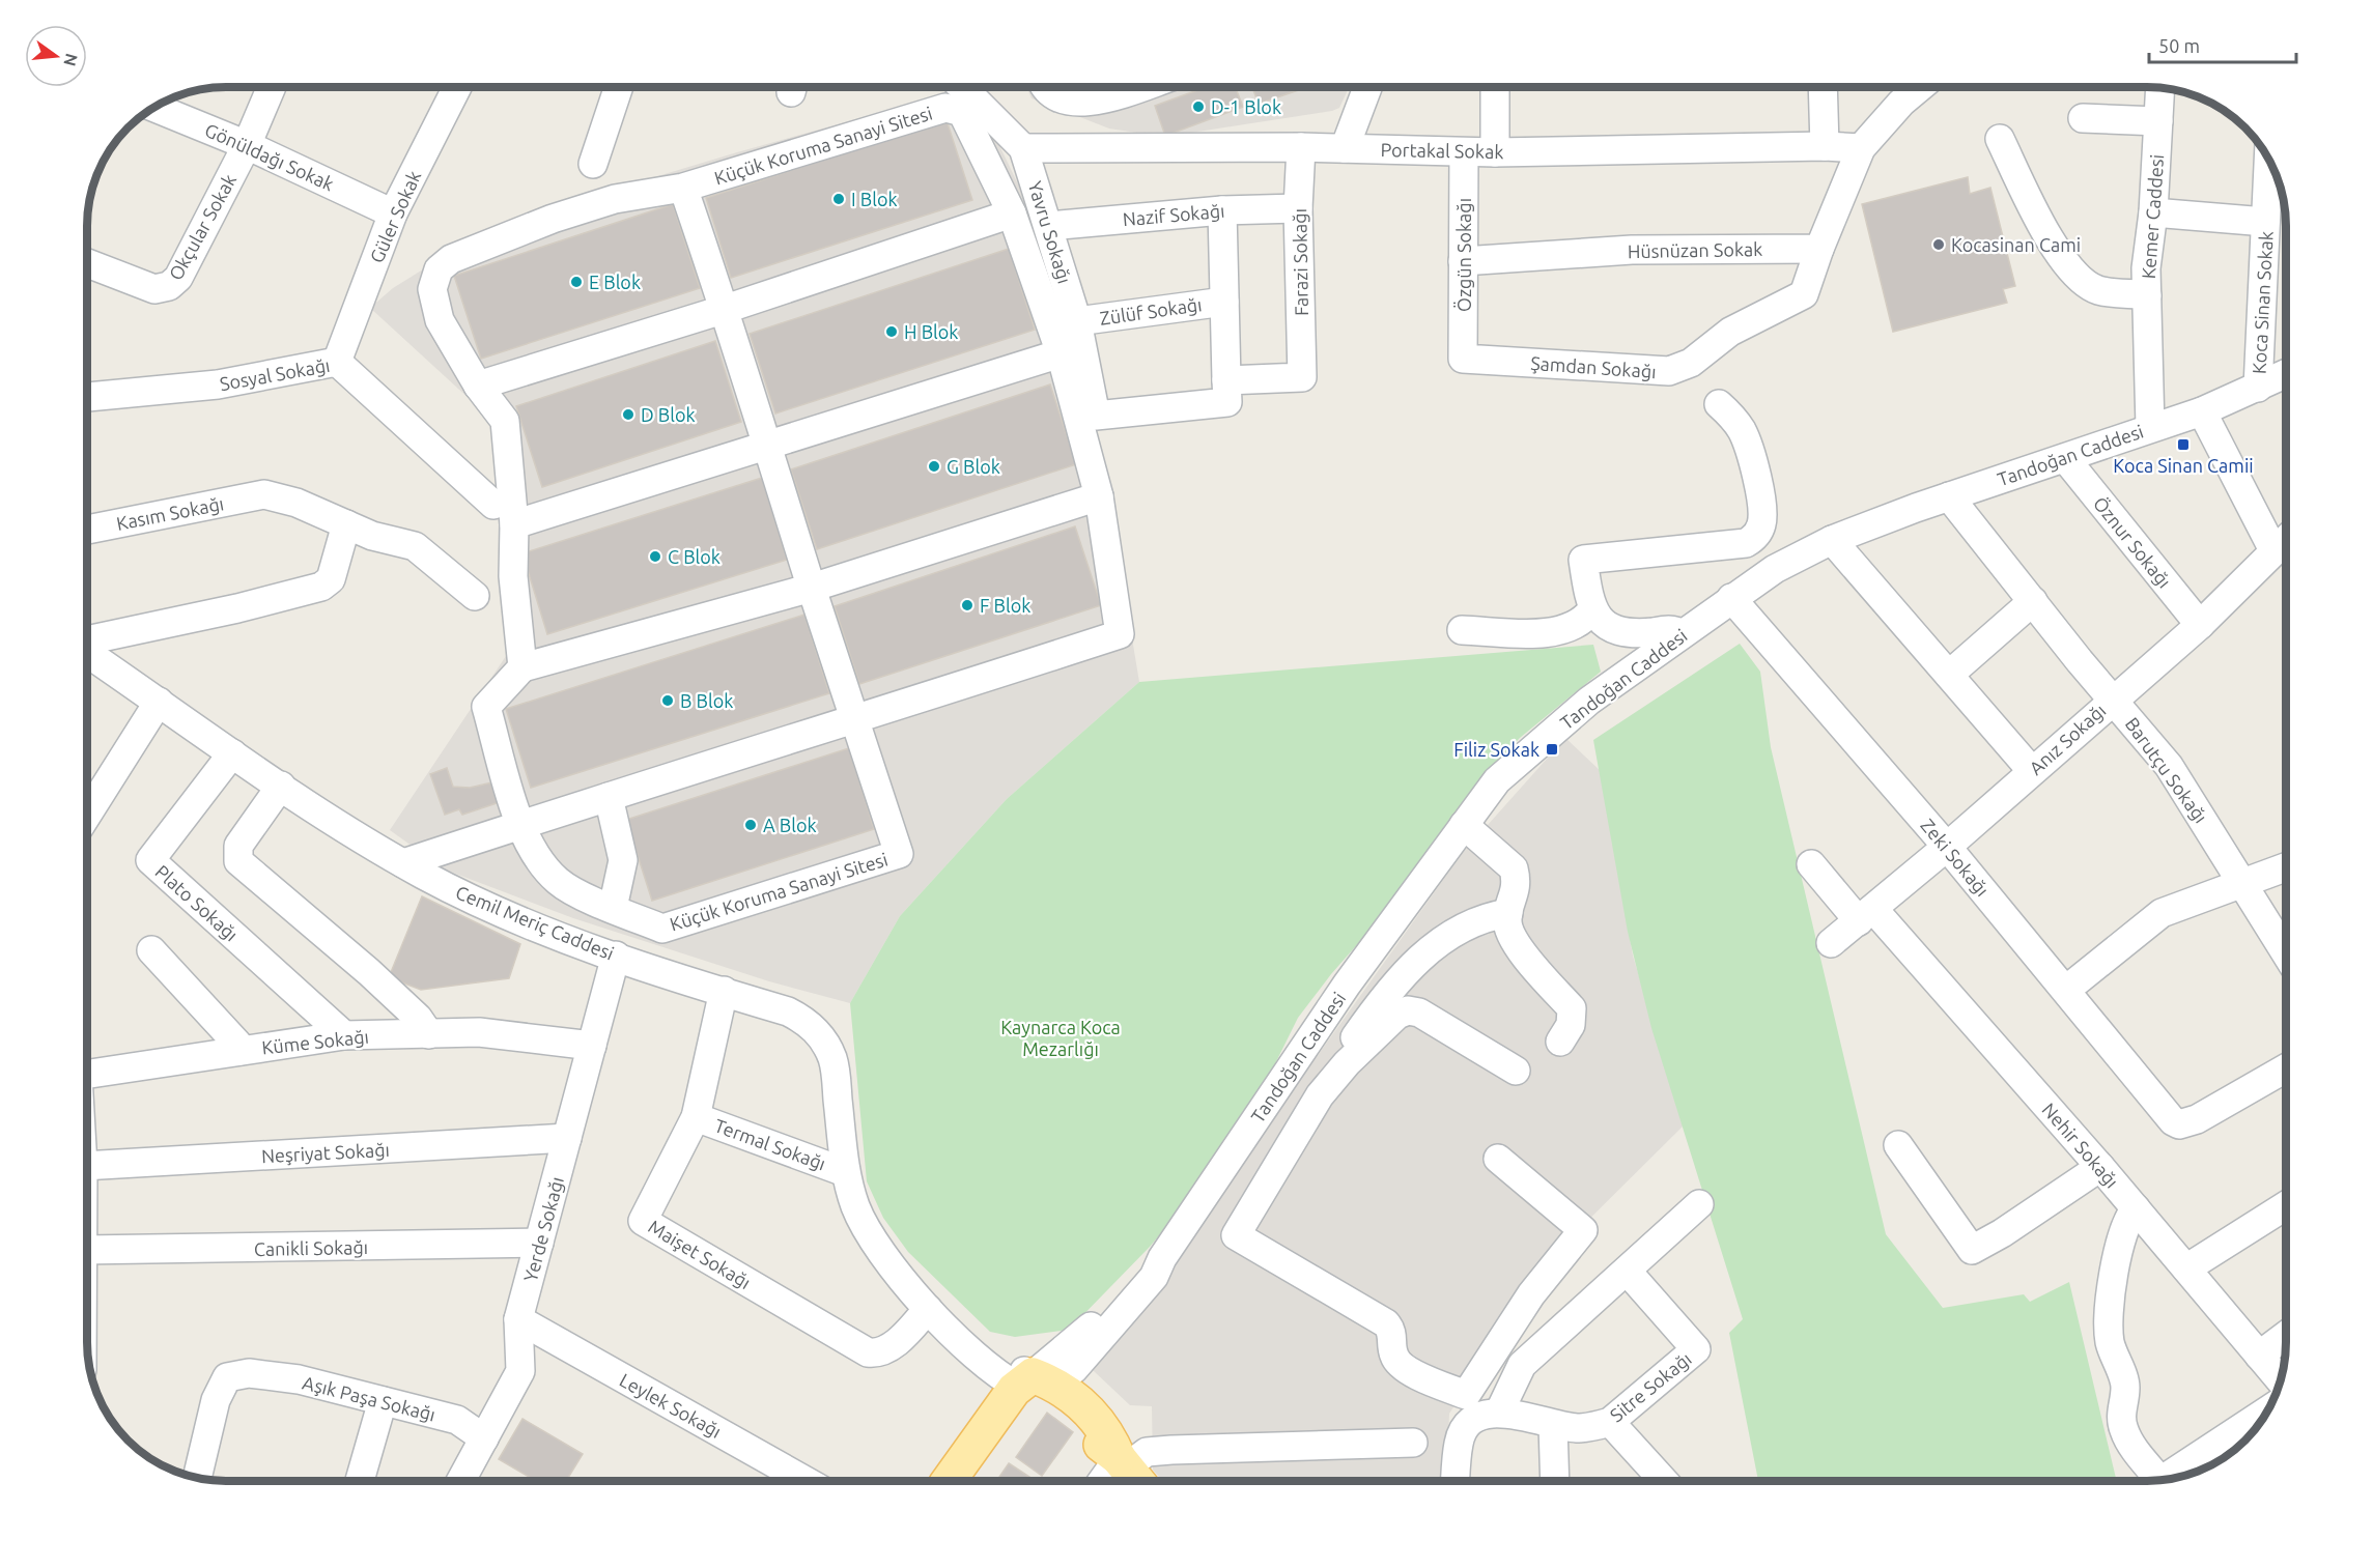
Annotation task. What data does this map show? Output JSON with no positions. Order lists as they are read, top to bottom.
{
  "streets": {
    "main road": ["Cemil Meriç Caddesi"],
    "street": [
      "Küçük Koruma Sanayi Sitesi",
      "Portakal Sokak",
      "Gönüldağı Sokak",
      "Nazif Sokağı",
      "Güler Sokak",
      "Kemer Caddesi",
      "Okçular Sokak",
      "Yavru Sokağı",
      "Hüsnüzan Sokak",
      "Özgün Sokağı",
      "Farazi Sokağı",
      "Koca Sinan Sokak",
      "Zülüf Sokağı",
      "Şamdan Sokağı",
      "Sosyal Sokağı",
      "Tandoğan Caddesi",
      "Kasım Sokağı",
      "Öznur Sokağı",
      "Anız Sokağı",
      "Barutçu Sokağı",
      "Zeki Sokağı",
      "Plato Sokağı",
      "Küme Sokağı",
      "Termal Sokağı",
      "Nehir Sokağı",
      "Neşriyat Sokağı",
      "Yerde Sokağı",
      "Canikli Sokağı",
      "Maişet Sokağı",
      "Sitre Sokağı",
      "Aşık Paşa Sokağı",
      "Leylek Sokağı"
    ]
  },
  "crossings": [
    ["Küçük Koruma Sanayi Sitesi", "Cemil Meriç Caddesi"],
    ["Portakal Sokak", "Yavru Sokağı"],
    ["Portakal Sokak", "Özgün Sokağı"],
    ["Portakal Sokak", "Farazi Sokağı"],
    ["Gönüldağı Sokak", "Güler Sokak"],
    ["Gönüldağı Sokak", "Okçular Sokak"],
    ["Nazif Sokağı", "Yavru Sokağı"],
    ["Nazif Sokağı", "Farazi Sokağı"],
    ["Güler Sokak", "Sosyal Sokağı"],
    ["Kemer Caddesi", "Tandoğan Caddesi"],
    ["Yavru Sokağı", "Farazi Sokağı"],
    ["Yavru Sokağı", "Zülüf Sokağı"],
    ["Hüsnüzan Sokak", "Özgün Sokağı"],
    ["Hüsnüzan Sokak", "Şamdan Sokağı"],
    ["Özgün Sokağı", "Şamdan Sokağı"],
    ["Koca Sinan Sokak", "Tandoğan Caddesi"],
    ["Tandoğan Caddesi", "Öznur Sokağı"],
    ["Tandoğan Caddesi", "Barutçu Sokağı"],
    ["Tandoğan Caddesi", "Zeki Sokağı"],
    ["Tandoğan Caddesi", "Cemil Meriç Caddesi"],
    ["Öznur Sokağı", "Anız Sokağı"],
    ["Anız Sokağı", "Barutçu Sokağı"],
    ["Anız Sokağı", "Zeki Sokağı"],
    ["Anız Sokağı", "Nehir Sokağı"],
    ["Plato Sokağı", "Cemil Meriç Caddesi"],
    ["Plato Sokağı", "Küme Sokağı"],
    ["Cemil Meriç Caddesi", "Termal Sokağı"],
    ["Cemil Meriç Caddesi", "Yerde Sokağı"],
    ["Cemil Meriç Caddesi", "Maişet Sokağı"],
    ["Küme Sokağı", "Yerde Sokağı"],
    ["Termal Sokağı", "Maişet Sokağı"],
    ["Neşriyat Sokağı", "Yerde Sokağı"],
    ["Yerde Sokağı", "Canikli Sokağı"],
    ["Yerde Sokağı", "Aşık Paşa Sokağı"],
    ["Yerde Sokağı", "Leylek Sokağı"]
  ],
  "parks": ["Kaynarca Koca Mezarlığı"],
  "places": {
    "other": [
      "D-1 Blok",
      "I Blok",
      "Kocasinan Cami",
      "E Blok",
      "H Blok",
      "D Blok",
      "G Blok",
      "C Blok",
      "F Blok",
      "B Blok",
      "A Blok"
    ],
    "transit": ["Koca Sinan Camii", "Filiz Sokak"]
  },
  "scale_bar": "50 m",
  "north": "right"
}
